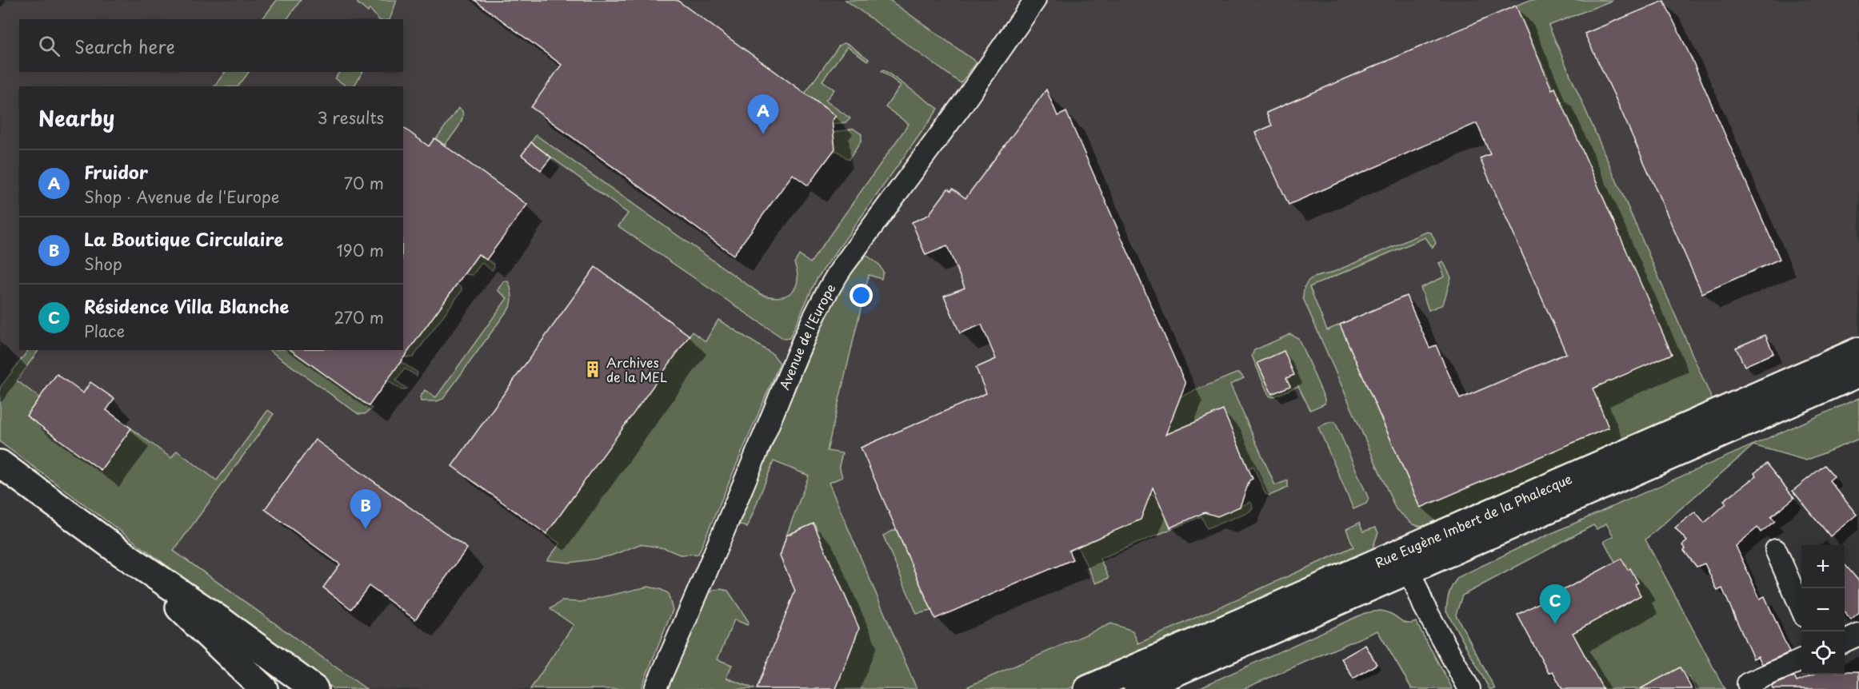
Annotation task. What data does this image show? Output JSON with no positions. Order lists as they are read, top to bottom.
{
  "streets": {
    "street": ["Avenue de l'Europe", "Rue Eugène Imbert de la Phalecque"]
  },
  "places": {
    "building": ["Archives de la MEL"]
  },
  "page": {
    "search": "Search here",
    "heading": ["Nearby", "3 results"],
    "pins": ["A", "B", "C"],
    "list": [
      {
        "mark": "A",
        "name": "Fruidor",
        "note": "Shop · Avenue de l'Europe",
        "value": "70 m"
      },
      {
        "mark": "B",
        "name": "La Boutique Circulaire",
        "note": "Shop",
        "value": "190 m"
      },
      {
        "mark": "C",
        "name": "Résidence Villa Blanche",
        "note": "Place",
        "value": "270 m"
      }
    ],
    "map_buttons": ["+", "−"]
  }
}
